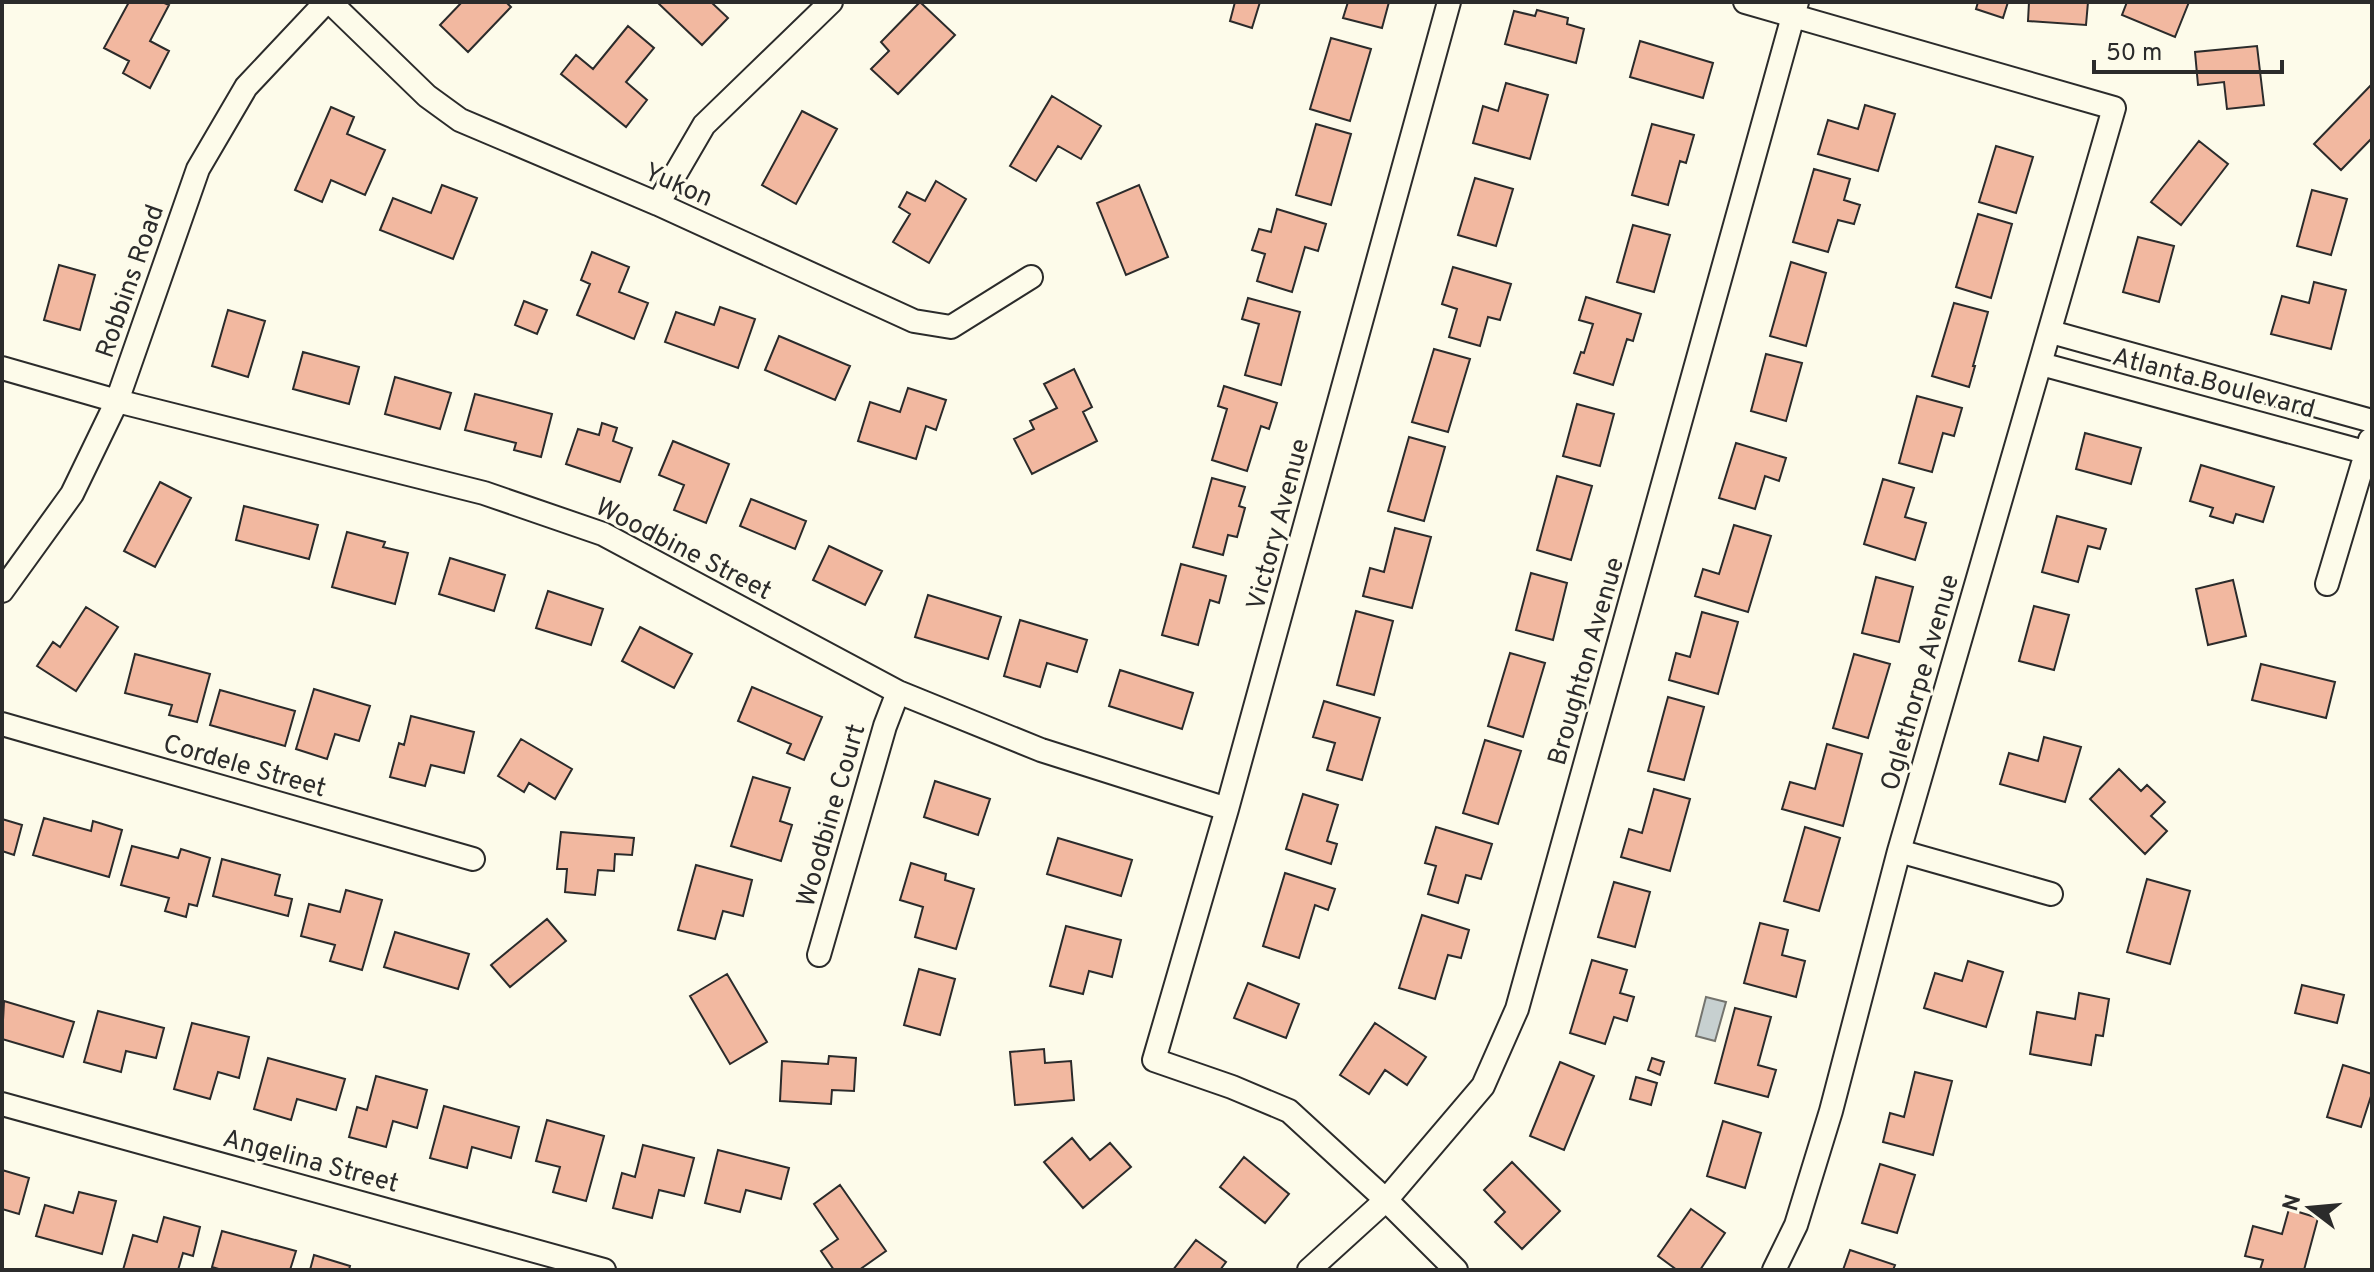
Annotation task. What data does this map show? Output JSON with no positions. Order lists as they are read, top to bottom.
{
  "streets": {
    "street": [
      "Yukon",
      "Robbins Road",
      "Atlanta Boulevard",
      "Victory Avenue",
      "Woodbine Street",
      "Broughton Avenue",
      "Oglethorpe Avenue",
      "Cordele Street",
      "Woodbine Court",
      "Angelina Street"
    ]
  },
  "crossings": [
    ["Yukon", "Robbins Road"],
    ["Robbins Road", "Woodbine Street"],
    ["Atlanta Boulevard", "Oglethorpe Avenue"],
    ["Victory Avenue", "Woodbine Street"],
    ["Victory Avenue", "Broughton Avenue"],
    ["Woodbine Street", "Woodbine Court"],
    ["Broughton Avenue", "Oglethorpe Avenue"]
  ],
  "scale_bar": "50 m",
  "north": "left"
}
